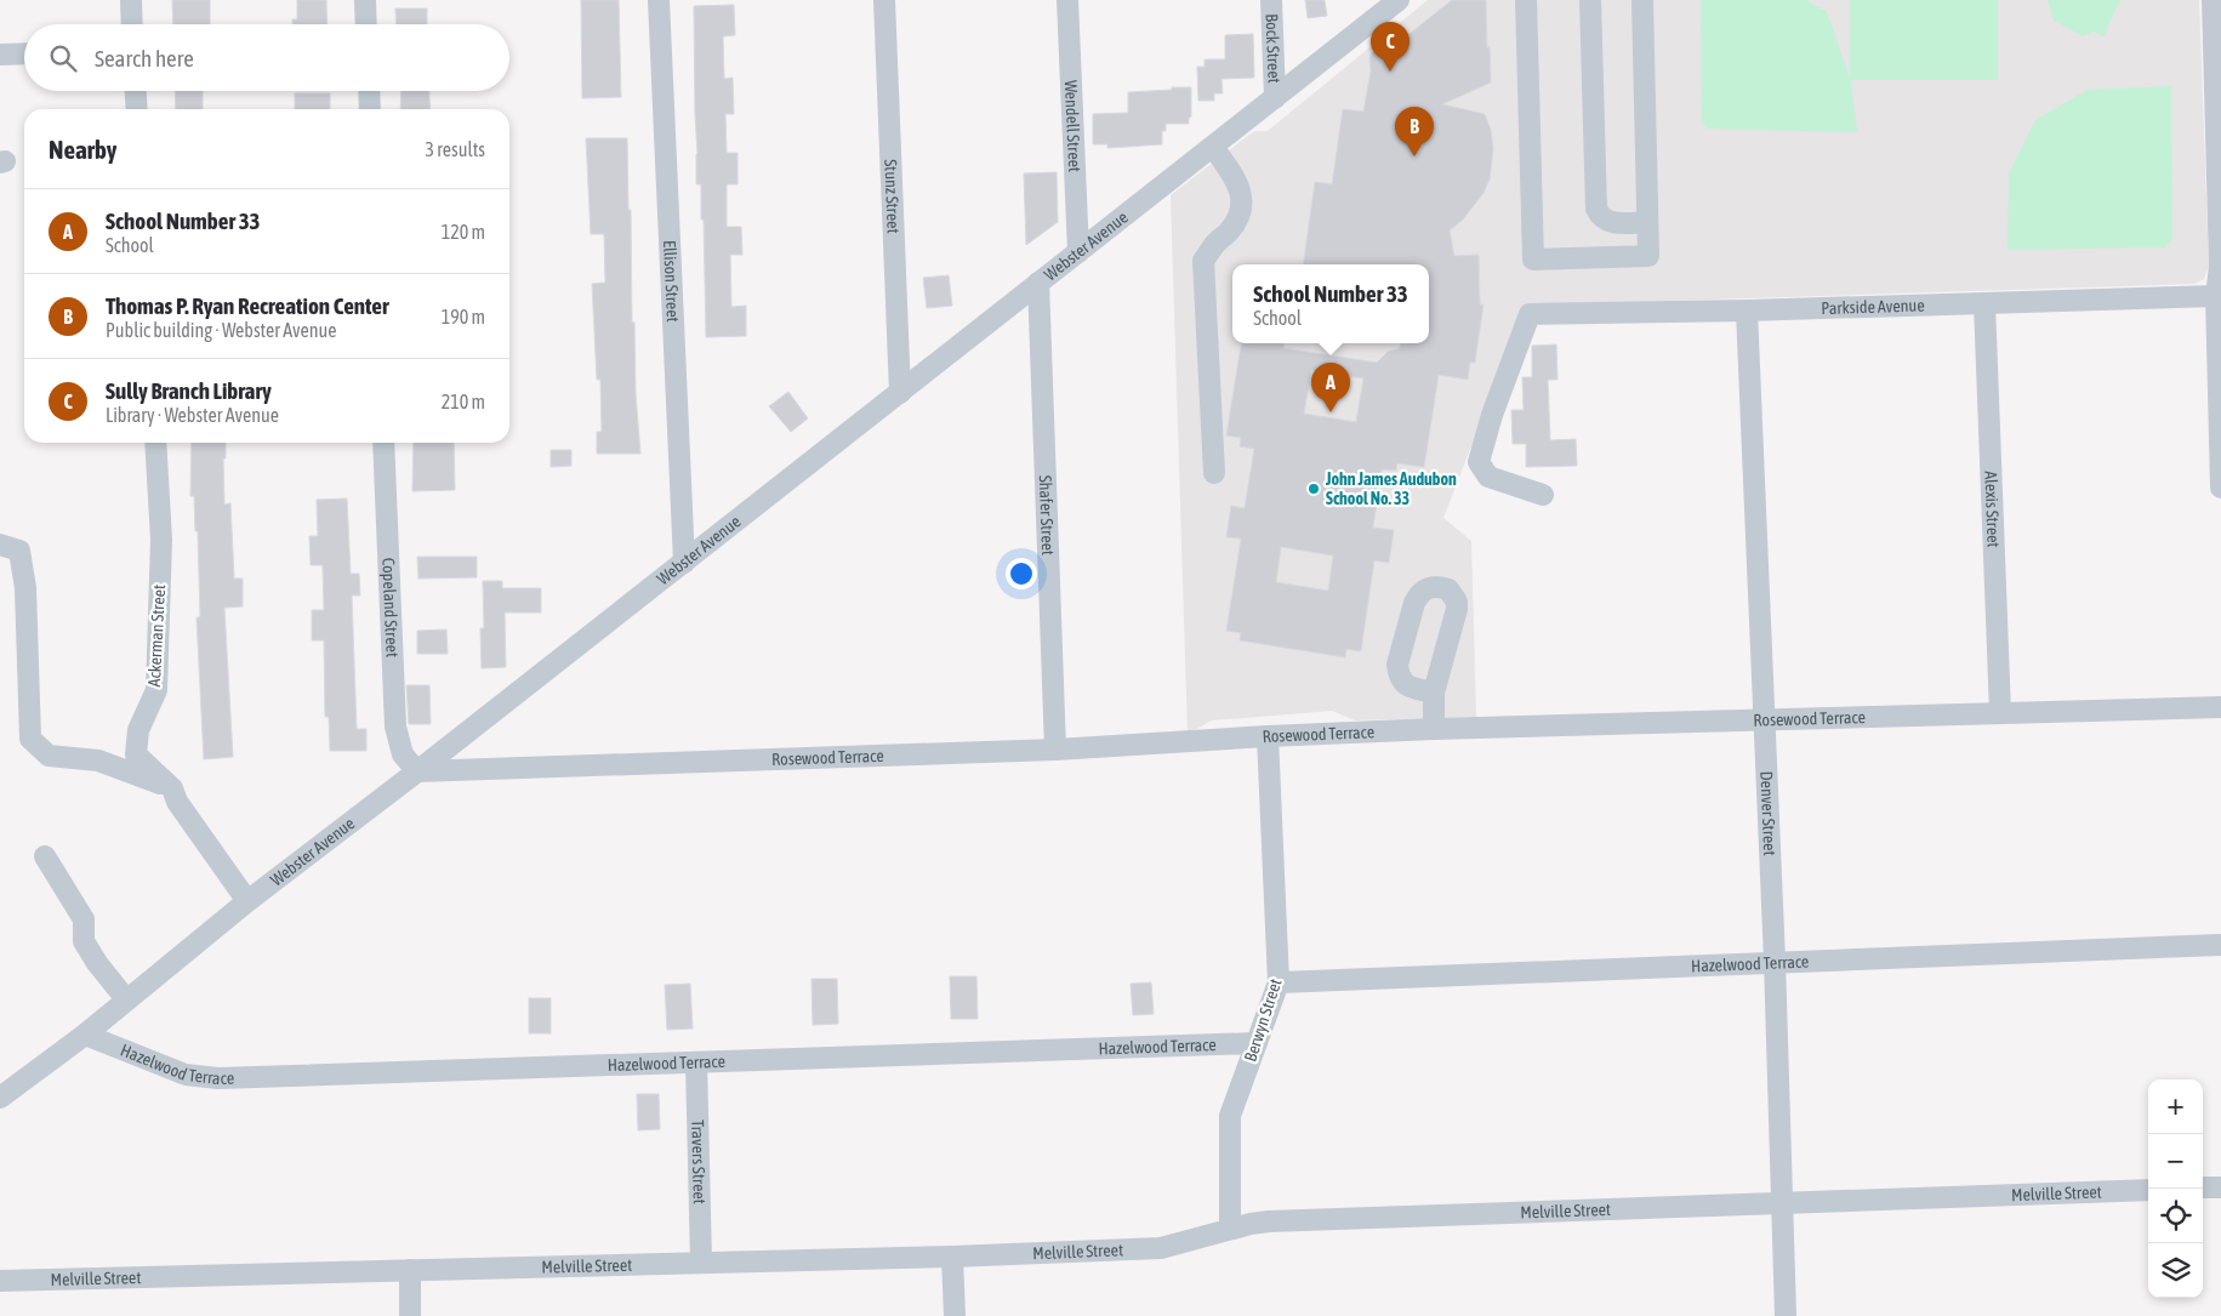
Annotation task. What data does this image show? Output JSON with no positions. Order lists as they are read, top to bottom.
{
  "streets": {
    "street": [
      "Bock Street",
      "Wendell Street",
      "Stunz Street",
      "Webster Avenue",
      "Ellison Street",
      "Parkside Avenue",
      "Alexis Street",
      "Shafer Street",
      "Copeland Street",
      "Ackerman Street",
      "Rosewood Terrace",
      "Denver Street",
      "Hazelwood Terrace",
      "Berwyn Street",
      "Travers Street",
      "Melville Street"
    ]
  },
  "crossings": [
    ["Bock Street", "Webster Avenue"],
    ["Wendell Street", "Webster Avenue"],
    ["Stunz Street", "Webster Avenue"],
    ["Webster Avenue", "Ellison Street"],
    ["Webster Avenue", "Shafer Street"],
    ["Webster Avenue", "Copeland Street"],
    ["Webster Avenue", "Ackerman Street"],
    ["Webster Avenue", "Rosewood Terrace"],
    ["Webster Avenue", "Hazelwood Terrace"],
    ["Parkside Avenue", "Alexis Street"],
    ["Parkside Avenue", "Denver Street"],
    ["Alexis Street", "Rosewood Terrace"],
    ["Shafer Street", "Rosewood Terrace"],
    ["Copeland Street", "Rosewood Terrace"],
    ["Rosewood Terrace", "Denver Street"],
    ["Rosewood Terrace", "Berwyn Street"],
    ["Denver Street", "Hazelwood Terrace"],
    ["Denver Street", "Melville Street"],
    ["Hazelwood Terrace", "Berwyn Street"],
    ["Hazelwood Terrace", "Travers Street"],
    ["Berwyn Street", "Melville Street"],
    ["Travers Street", "Melville Street"]
  ],
  "places": ["John James Audubon School No. 33"],
  "page": {
    "pins": ["C", "B", "A"],
    "search": "Search here",
    "heading": ["Nearby", "3 results"],
    "list": [
      {
        "mark": "A",
        "name": "School Number 33",
        "note": "School",
        "value": "120 m"
      },
      {
        "mark": "B",
        "name": "Thomas P. Ryan Recreation Center",
        "note": "Public building · Webster Avenue",
        "value": "190 m"
      },
      {
        "mark": "C",
        "name": "Sully Branch Library",
        "note": "Library · Webster Avenue",
        "value": "210 m"
      }
    ],
    "popup": ["School Number 33", "School"],
    "map_buttons": ["+", "−"]
  }
}
